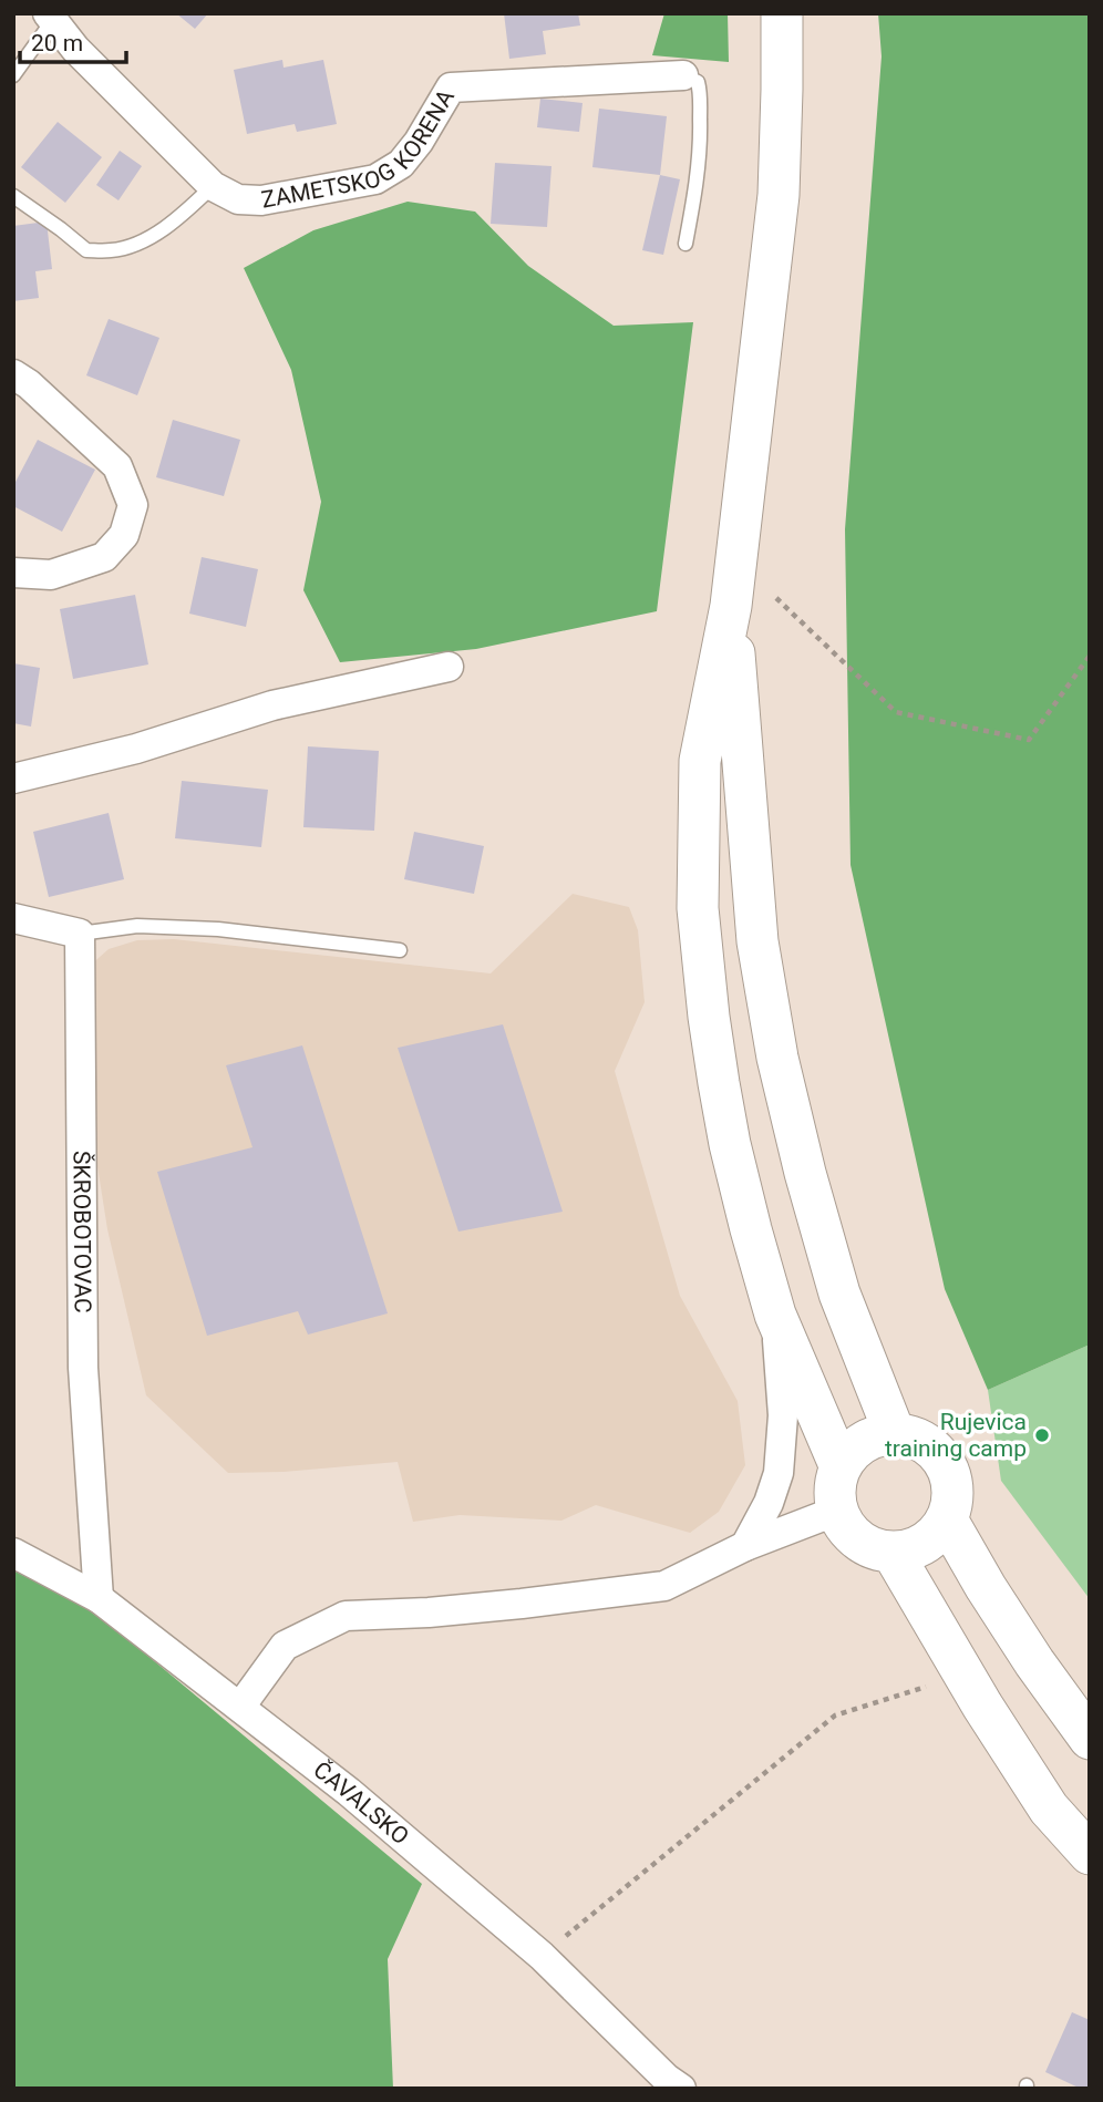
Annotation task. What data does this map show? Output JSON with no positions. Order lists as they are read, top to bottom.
{
  "streets": {
    "street": ["ZAMETSKOG KORENA", "ŠKROBOTOVAC", "ČAVALSKO"]
  },
  "crossings": [
    ["ŠKROBOTOVAC", "ČAVALSKO"]
  ],
  "places": ["Rujevica training camp"],
  "scale_bar": "20 m"
}
